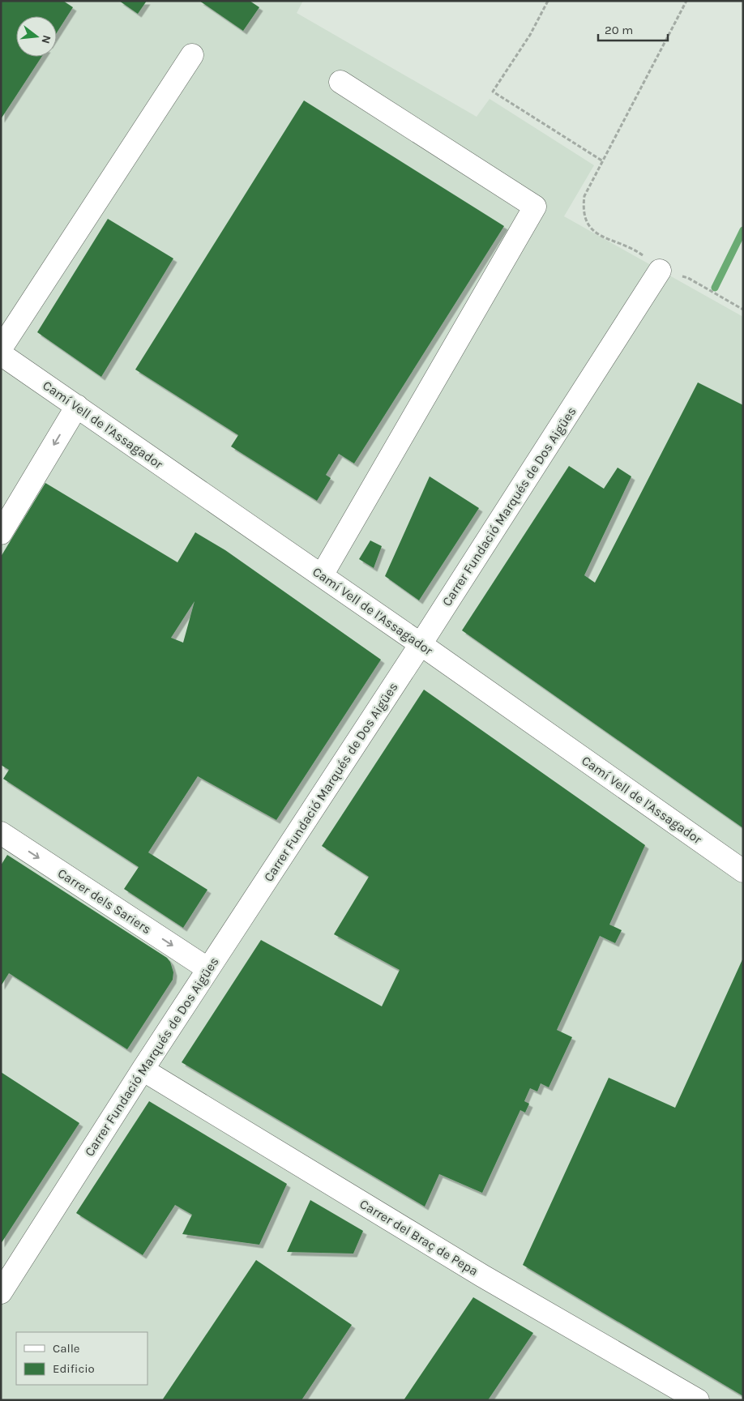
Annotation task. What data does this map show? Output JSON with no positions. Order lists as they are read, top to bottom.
{
  "streets": {
    "street": [
      "Camí Vell de l'Assagador",
      "Carrer Fundació Marqués de Dos Aigües",
      "Carrer dels Sariers",
      "Carrer del Braç de Pepa"
    ]
  },
  "crossings": [
    ["Camí Vell de l'Assagador", "Carrer Fundació Marqués de Dos Aigües"],
    ["Carrer Fundació Marqués de Dos Aigües", "Carrer dels Sariers"],
    ["Carrer Fundació Marqués de Dos Aigües", "Carrer del Braç de Pepa"]
  ],
  "one_way": ["Carrer dels Sariers"],
  "legend": ["Calle", "Edificio"],
  "scale_bar": "20 m",
  "north": "right"
}
